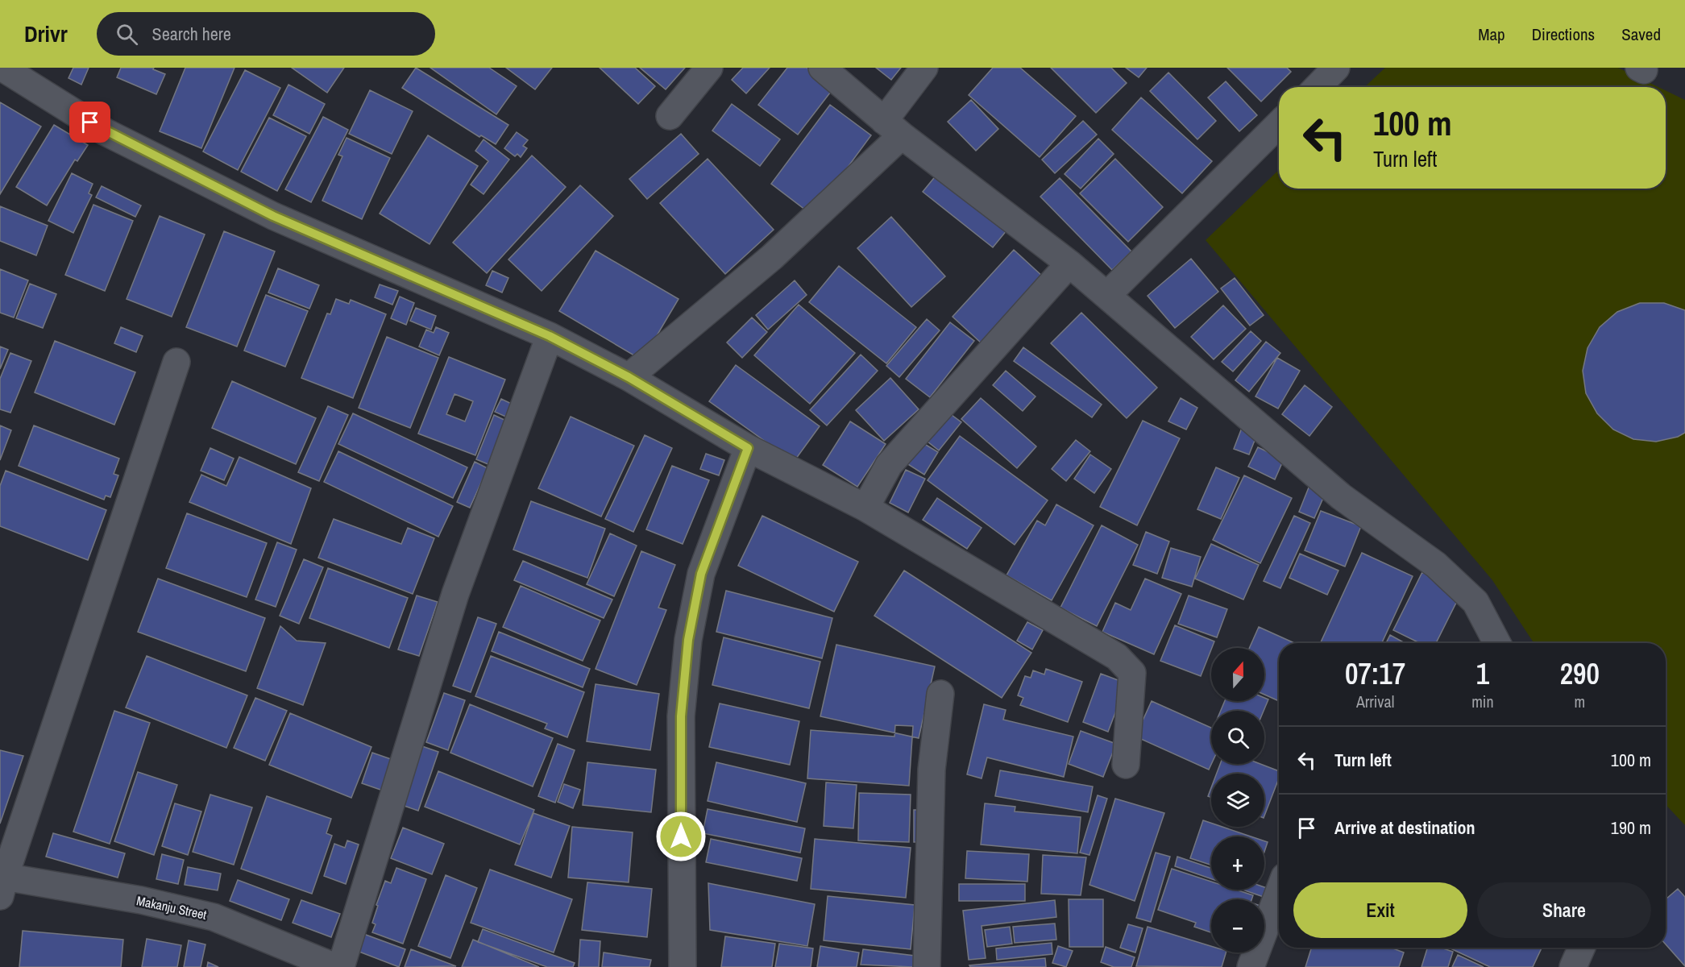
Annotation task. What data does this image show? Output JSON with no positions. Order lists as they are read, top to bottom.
{
  "streets": {
    "street": ["Makanju Street"]
  },
  "north": "top",
  "page": {
    "header": "Drivr",
    "search": "Search here",
    "nav": ["Map", "Directions", "Saved"],
    "turn": ["100 m", "Turn left"],
    "eta": [
      "07:17",
      "Arrival",
      "1",
      "min",
      "290",
      "m"
    ],
    "map_buttons": ["+", "−"],
    "list": [
      {
        "name": "Turn left",
        "value": "100 m"
      },
      {
        "name": "Arrive at destination",
        "value": "190 m"
      }
    ],
    "buttons": ["Exit", "Share"]
  }
}
